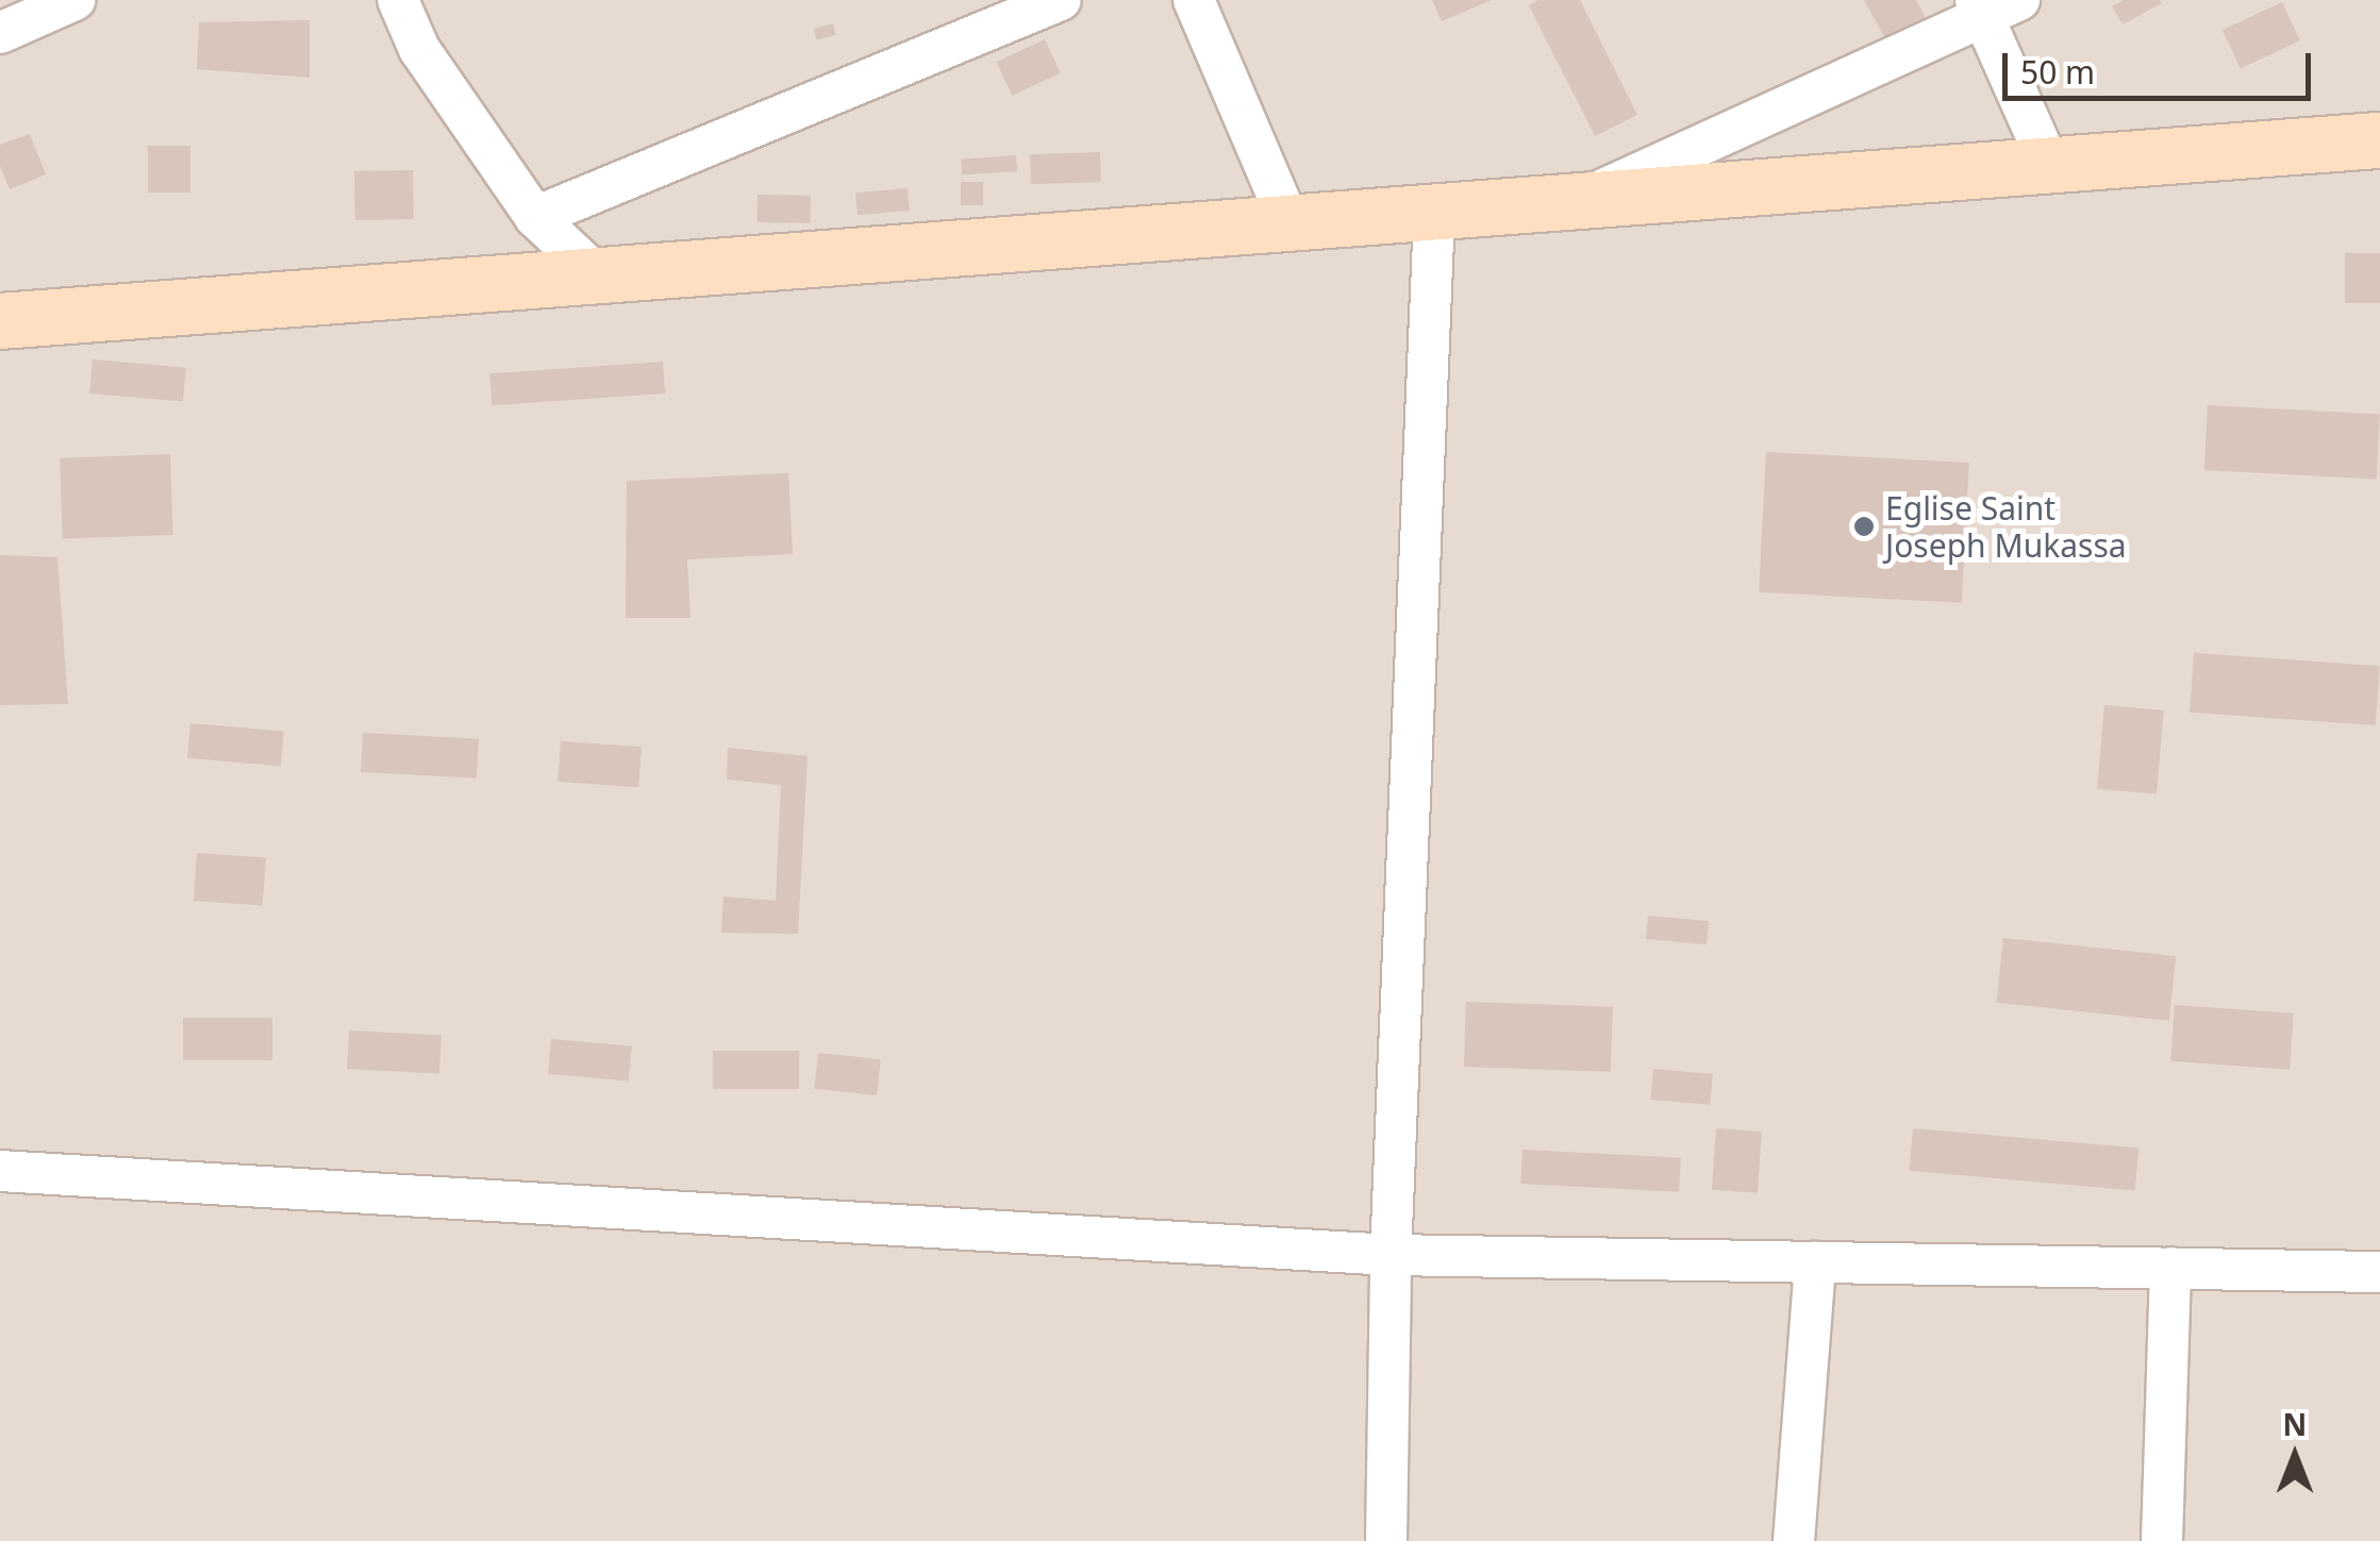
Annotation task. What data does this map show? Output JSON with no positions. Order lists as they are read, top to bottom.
{
  "places": ["Eglise Saint Joseph Mukassa"],
  "scale_bar": "50 m",
  "north": "top"
}
